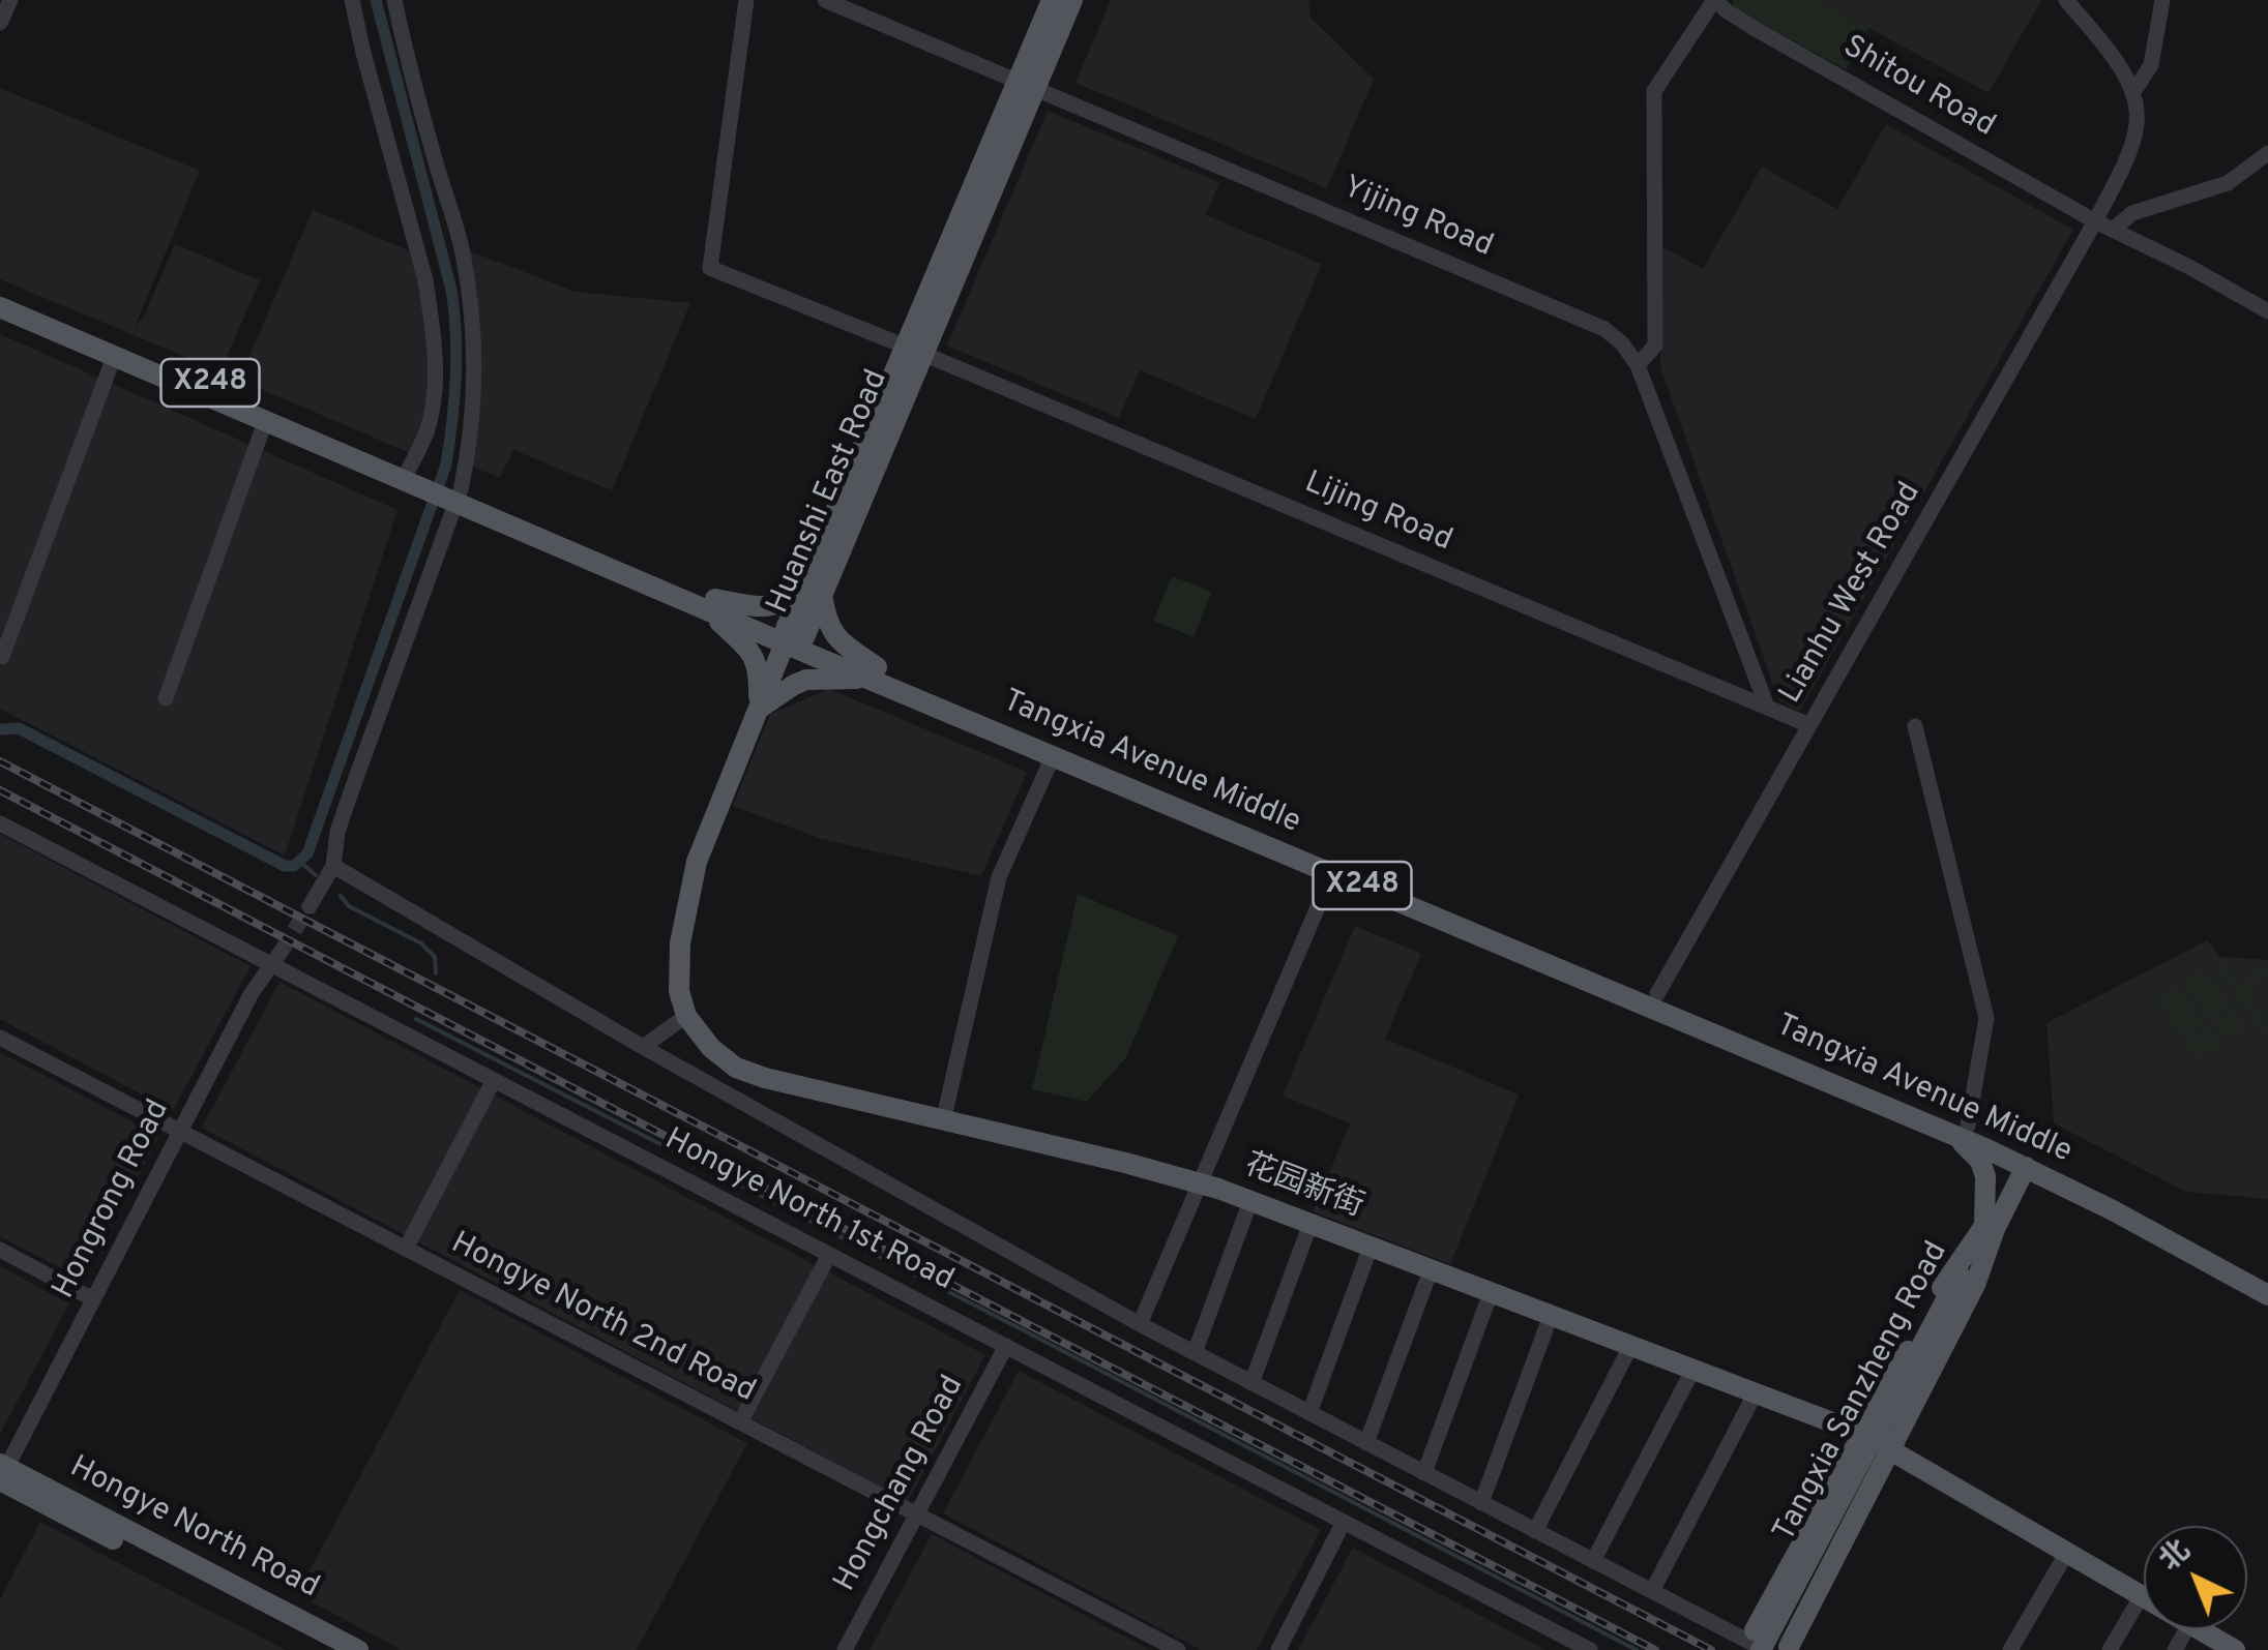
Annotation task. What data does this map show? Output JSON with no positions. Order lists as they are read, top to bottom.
{
  "streets": {
    "main road": [
      "X248",
      "Huanshi East Road",
      "Tangxia Avenue Middle",
      "花园新街",
      "Tangxia Sanzheng Road",
      "Hongye North Road"
    ],
    "street": [
      "Shitou Road",
      "Yijing Road",
      "Lijing Road",
      "Lianhu West Road",
      "Hongrong Road",
      "Hongye North 1st Road",
      "Hongye North 2nd Road",
      "Hongchang Road"
    ]
  },
  "crossings": [
    ["Shitou Road", "Lianhu West Road"],
    ["Yijing Road", "Huanshi East Road"],
    ["Yijing Road", "Lijing Road"],
    ["Huanshi East Road", "Lijing Road"],
    ["Huanshi East Road", "Tangxia Avenue Middle"],
    ["Lijing Road", "Lianhu West Road"],
    ["Lianhu West Road", "Tangxia Avenue Middle"],
    ["Tangxia Avenue Middle", "Tangxia Sanzheng Road"],
    ["Hongrong Road", "Hongye North 1st Road"],
    ["Hongrong Road", "Hongye North 2nd Road"],
    ["Hongrong Road", "Hongye North Road"],
    ["Hongye North 1st Road", "Hongchang Road"],
    ["Hongye North 2nd Road", "Hongchang Road"]
  ],
  "north": "top left"
}
